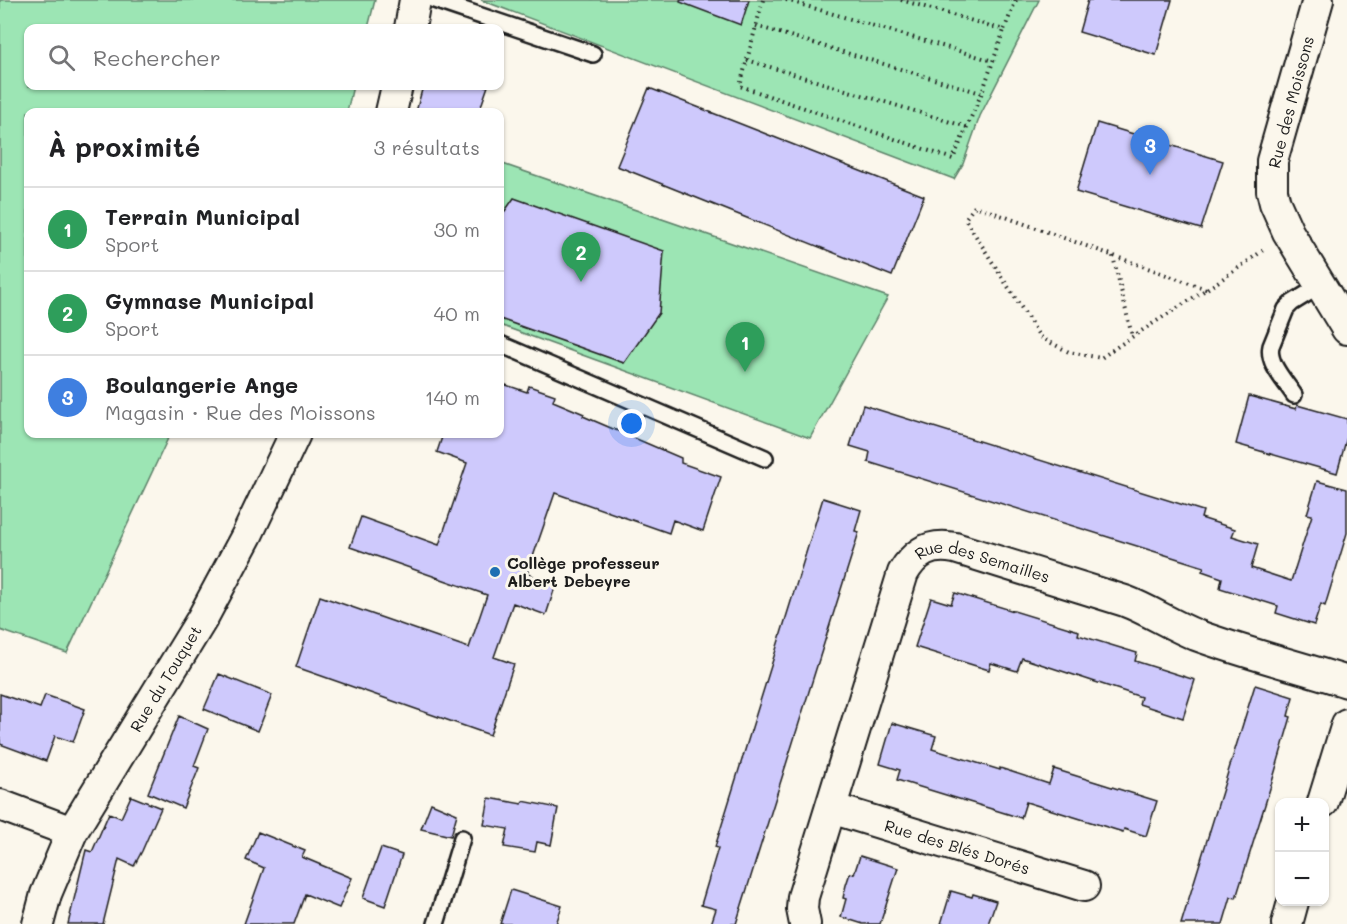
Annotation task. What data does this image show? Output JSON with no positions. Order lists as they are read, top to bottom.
{
  "streets": {
    "street": [
      "Rue des Moissons",
      "Rue des Semailles",
      "Rue du Touquet",
      "Rue des Blés Dorés"
    ]
  },
  "crossings": [
    ["Rue des Semailles", "Rue des Blés Dorés"]
  ],
  "places": ["Collège professeur Albert Debeyre"],
  "page": {
    "search": "Rechercher",
    "heading": ["À proximité", "3 résultats"],
    "pins": ["3", "2", "1"],
    "list": [
      {
        "mark": "1",
        "name": "Terrain Municipal",
        "note": "Sport",
        "value": "30 m"
      },
      {
        "mark": "2",
        "name": "Gymnase Municipal",
        "note": "Sport",
        "value": "40 m"
      },
      {
        "mark": "3",
        "name": "Boulangerie Ange",
        "note": "Magasin · Rue des Moissons",
        "value": "140 m"
      }
    ],
    "map_buttons": ["+", "−"]
  }
}
